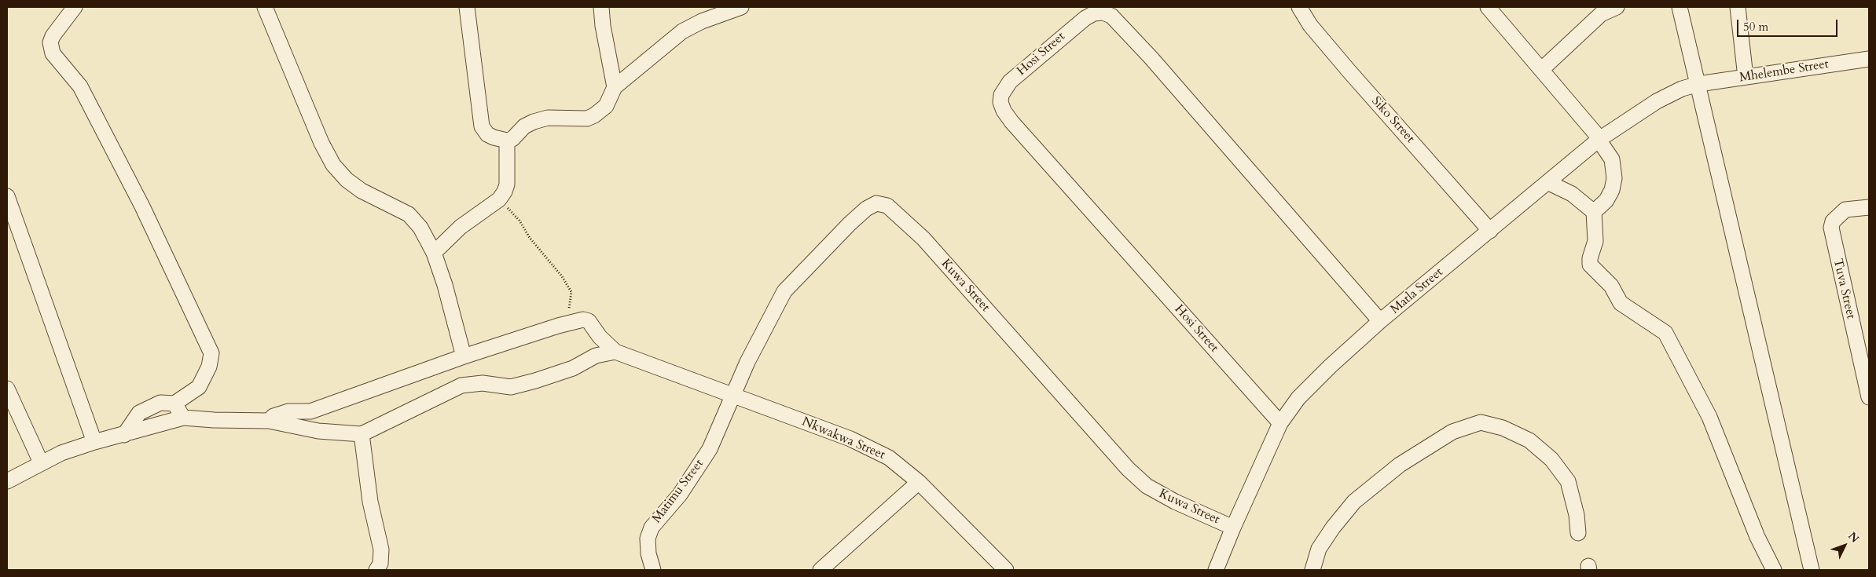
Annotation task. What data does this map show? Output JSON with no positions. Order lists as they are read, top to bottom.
{
  "streets": {
    "street": [
      "Hosi Street",
      "Mhelembe Street",
      "Siko Street",
      "Kuwa Street",
      "Tuva Street",
      "Matla Street",
      "Nkwakwa Street",
      "Matimu Street"
    ]
  },
  "crossings": [
    ["Hosi Street", "Matla Street"],
    ["Mhelembe Street", "Matla Street"],
    ["Siko Street", "Matla Street"],
    ["Kuwa Street", "Matla Street"],
    ["Kuwa Street", "Nkwakwa Street"],
    ["Kuwa Street", "Matimu Street"],
    ["Nkwakwa Street", "Matimu Street"]
  ],
  "scale_bar": "50 m",
  "north": "top right"
}
